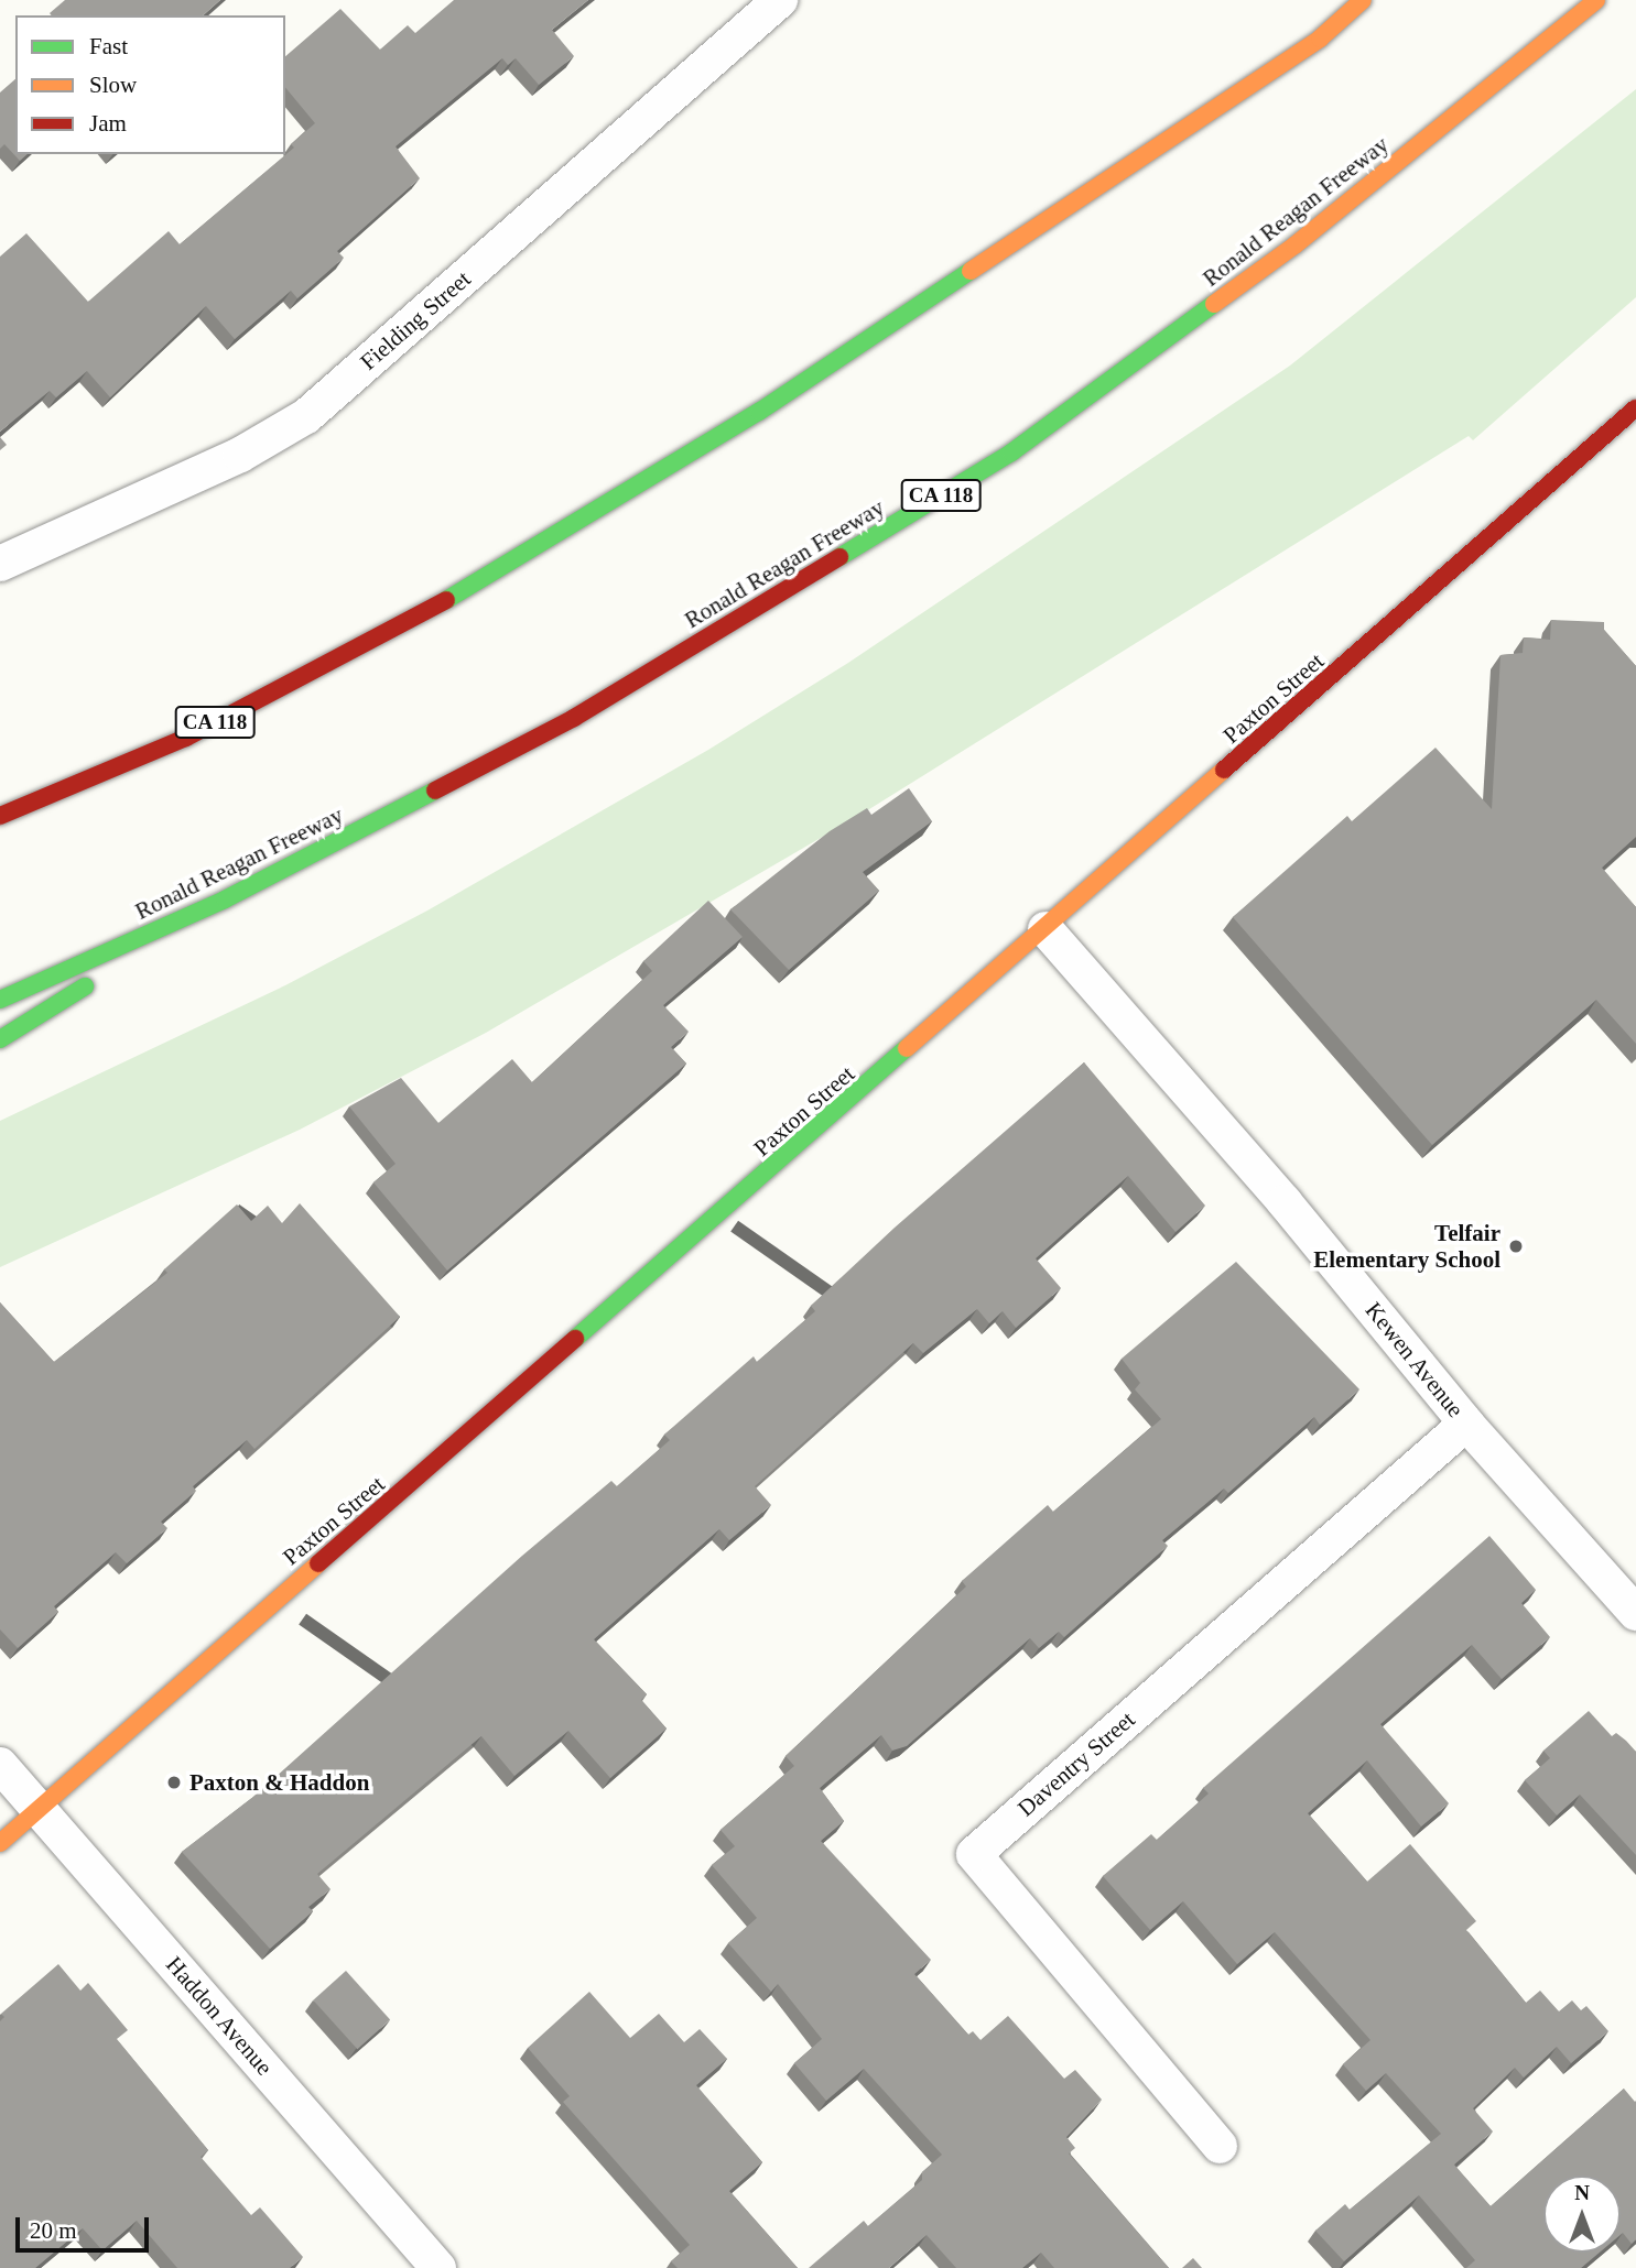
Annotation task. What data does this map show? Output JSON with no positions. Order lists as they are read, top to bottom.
{
  "streets": {
    "main road": ["Ronald Reagan Freeway", "CA 118", "Paxton Street"],
    "street": [
      "Fielding Street",
      "Kewen Avenue",
      "Daventry Street",
      "Haddon Avenue"
    ]
  },
  "crossings": [
    ["Paxton Street", "Kewen Avenue"],
    ["Paxton Street", "Haddon Avenue"],
    ["Kewen Avenue", "Daventry Street"]
  ],
  "places": ["Telfair Elementary School", "Paxton & Haddon"],
  "legend": ["Fast", "Slow", "Jam"],
  "scale_bar": "20 m",
  "north": "top"
}
